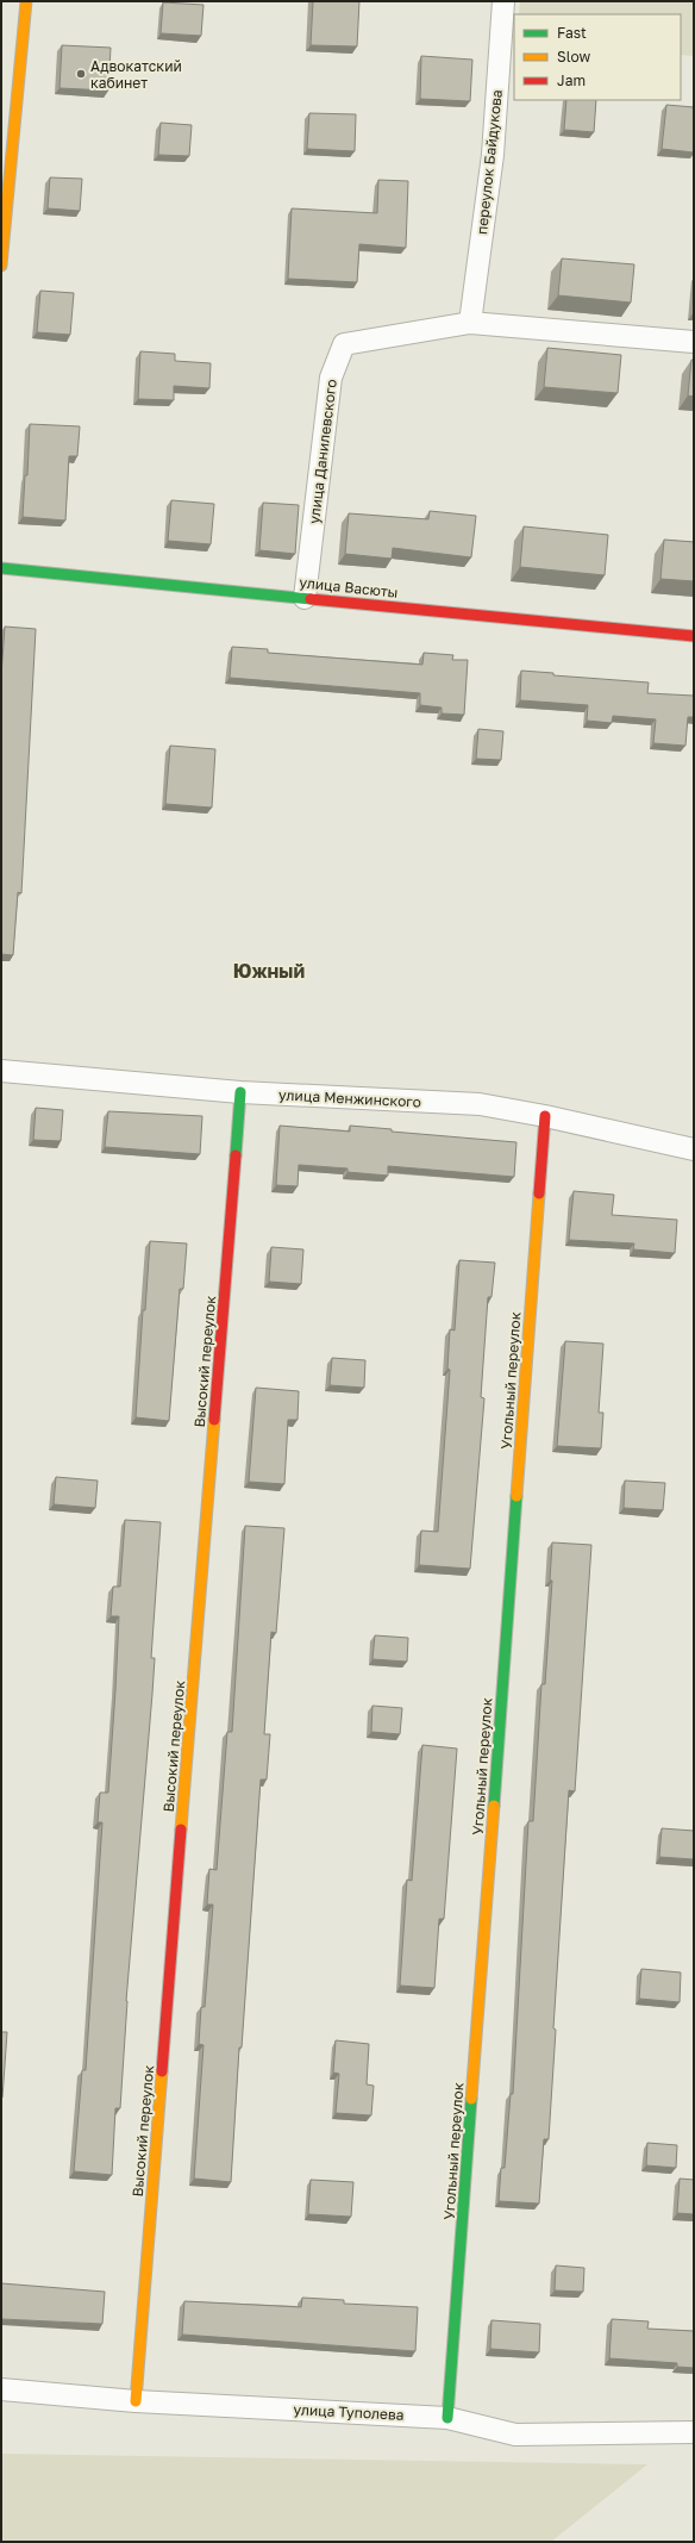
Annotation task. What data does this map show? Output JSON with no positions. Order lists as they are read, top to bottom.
{
  "streets": {
    "street": [
      "переулок Байдукова",
      "улица Данилевского",
      "улица Васюты",
      "улица Менжинского",
      "Высокий переулок",
      "Угольный переулок",
      "улица Туполева"
    ]
  },
  "crossings": [
    ["переулок Байдукова", "улица Данилевского"],
    ["улица Данилевского", "улица Васюты"],
    ["улица Менжинского", "Высокий переулок"],
    ["улица Менжинского", "Угольный переулок"],
    ["Высокий переулок", "улица Туполева"],
    ["Угольный переулок", "улица Туполева"]
  ],
  "districts": ["Южный"],
  "places": ["Адвокатский кабинет"],
  "legend": ["Fast", "Slow", "Jam"]
}
